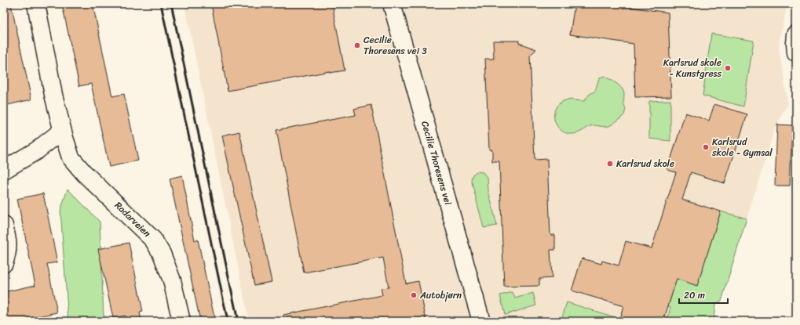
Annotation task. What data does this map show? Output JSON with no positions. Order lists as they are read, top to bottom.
{
  "streets": {
    "street": ["Cecilie Thoresens vei", "Radarveien"]
  },
  "places": [
    "Cecilie Thoresens vei 3",
    "Karlsrud skole - Kunstgress",
    "Karlsrud skole - Gymsal",
    "Karlsrud skole",
    "Autobjørn"
  ],
  "scale_bar": "20 m"
}
